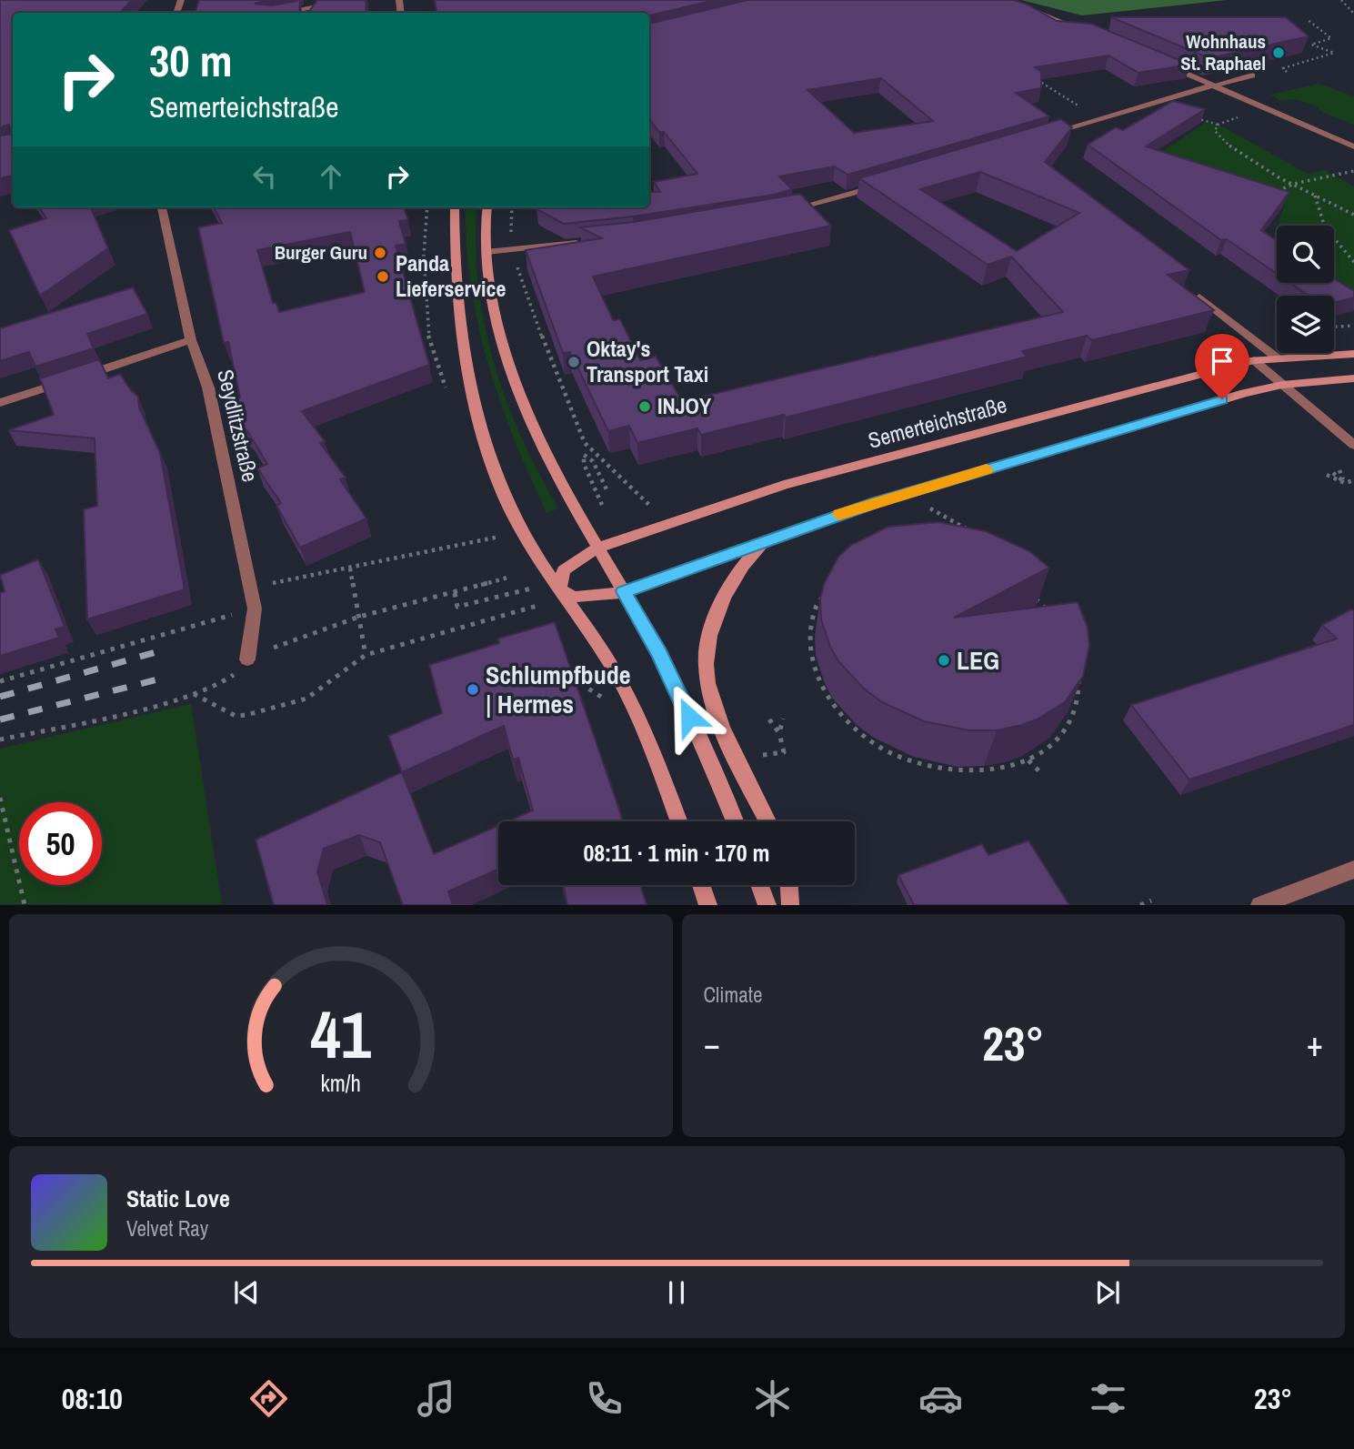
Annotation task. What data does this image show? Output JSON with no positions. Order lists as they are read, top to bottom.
{
  "streets": {
    "main road": ["Semerteichstraße"],
    "street": ["Seydlitzstraße"]
  },
  "places": [
    "Wohnhaus St. Raphael",
    "Burger Guru",
    "Panda Lieferservice",
    "Oktay's Transport Taxi",
    "INJOY",
    "LEG",
    "Schlumpfbude | Hermes"
  ],
  "page": {
    "turn": ["30 m", "Semerteichstraße"],
    "limit": "50",
    "trip": "08:11 · 1 min · 170 m",
    "tile": "Climate",
    "heat": ["−", "23°", "+"],
    "song": ["Static Love", "Velvet Ray"],
    "tabs": ["08:10", "23°"],
    "gauge": ["41", "km/h"]
  }
}
